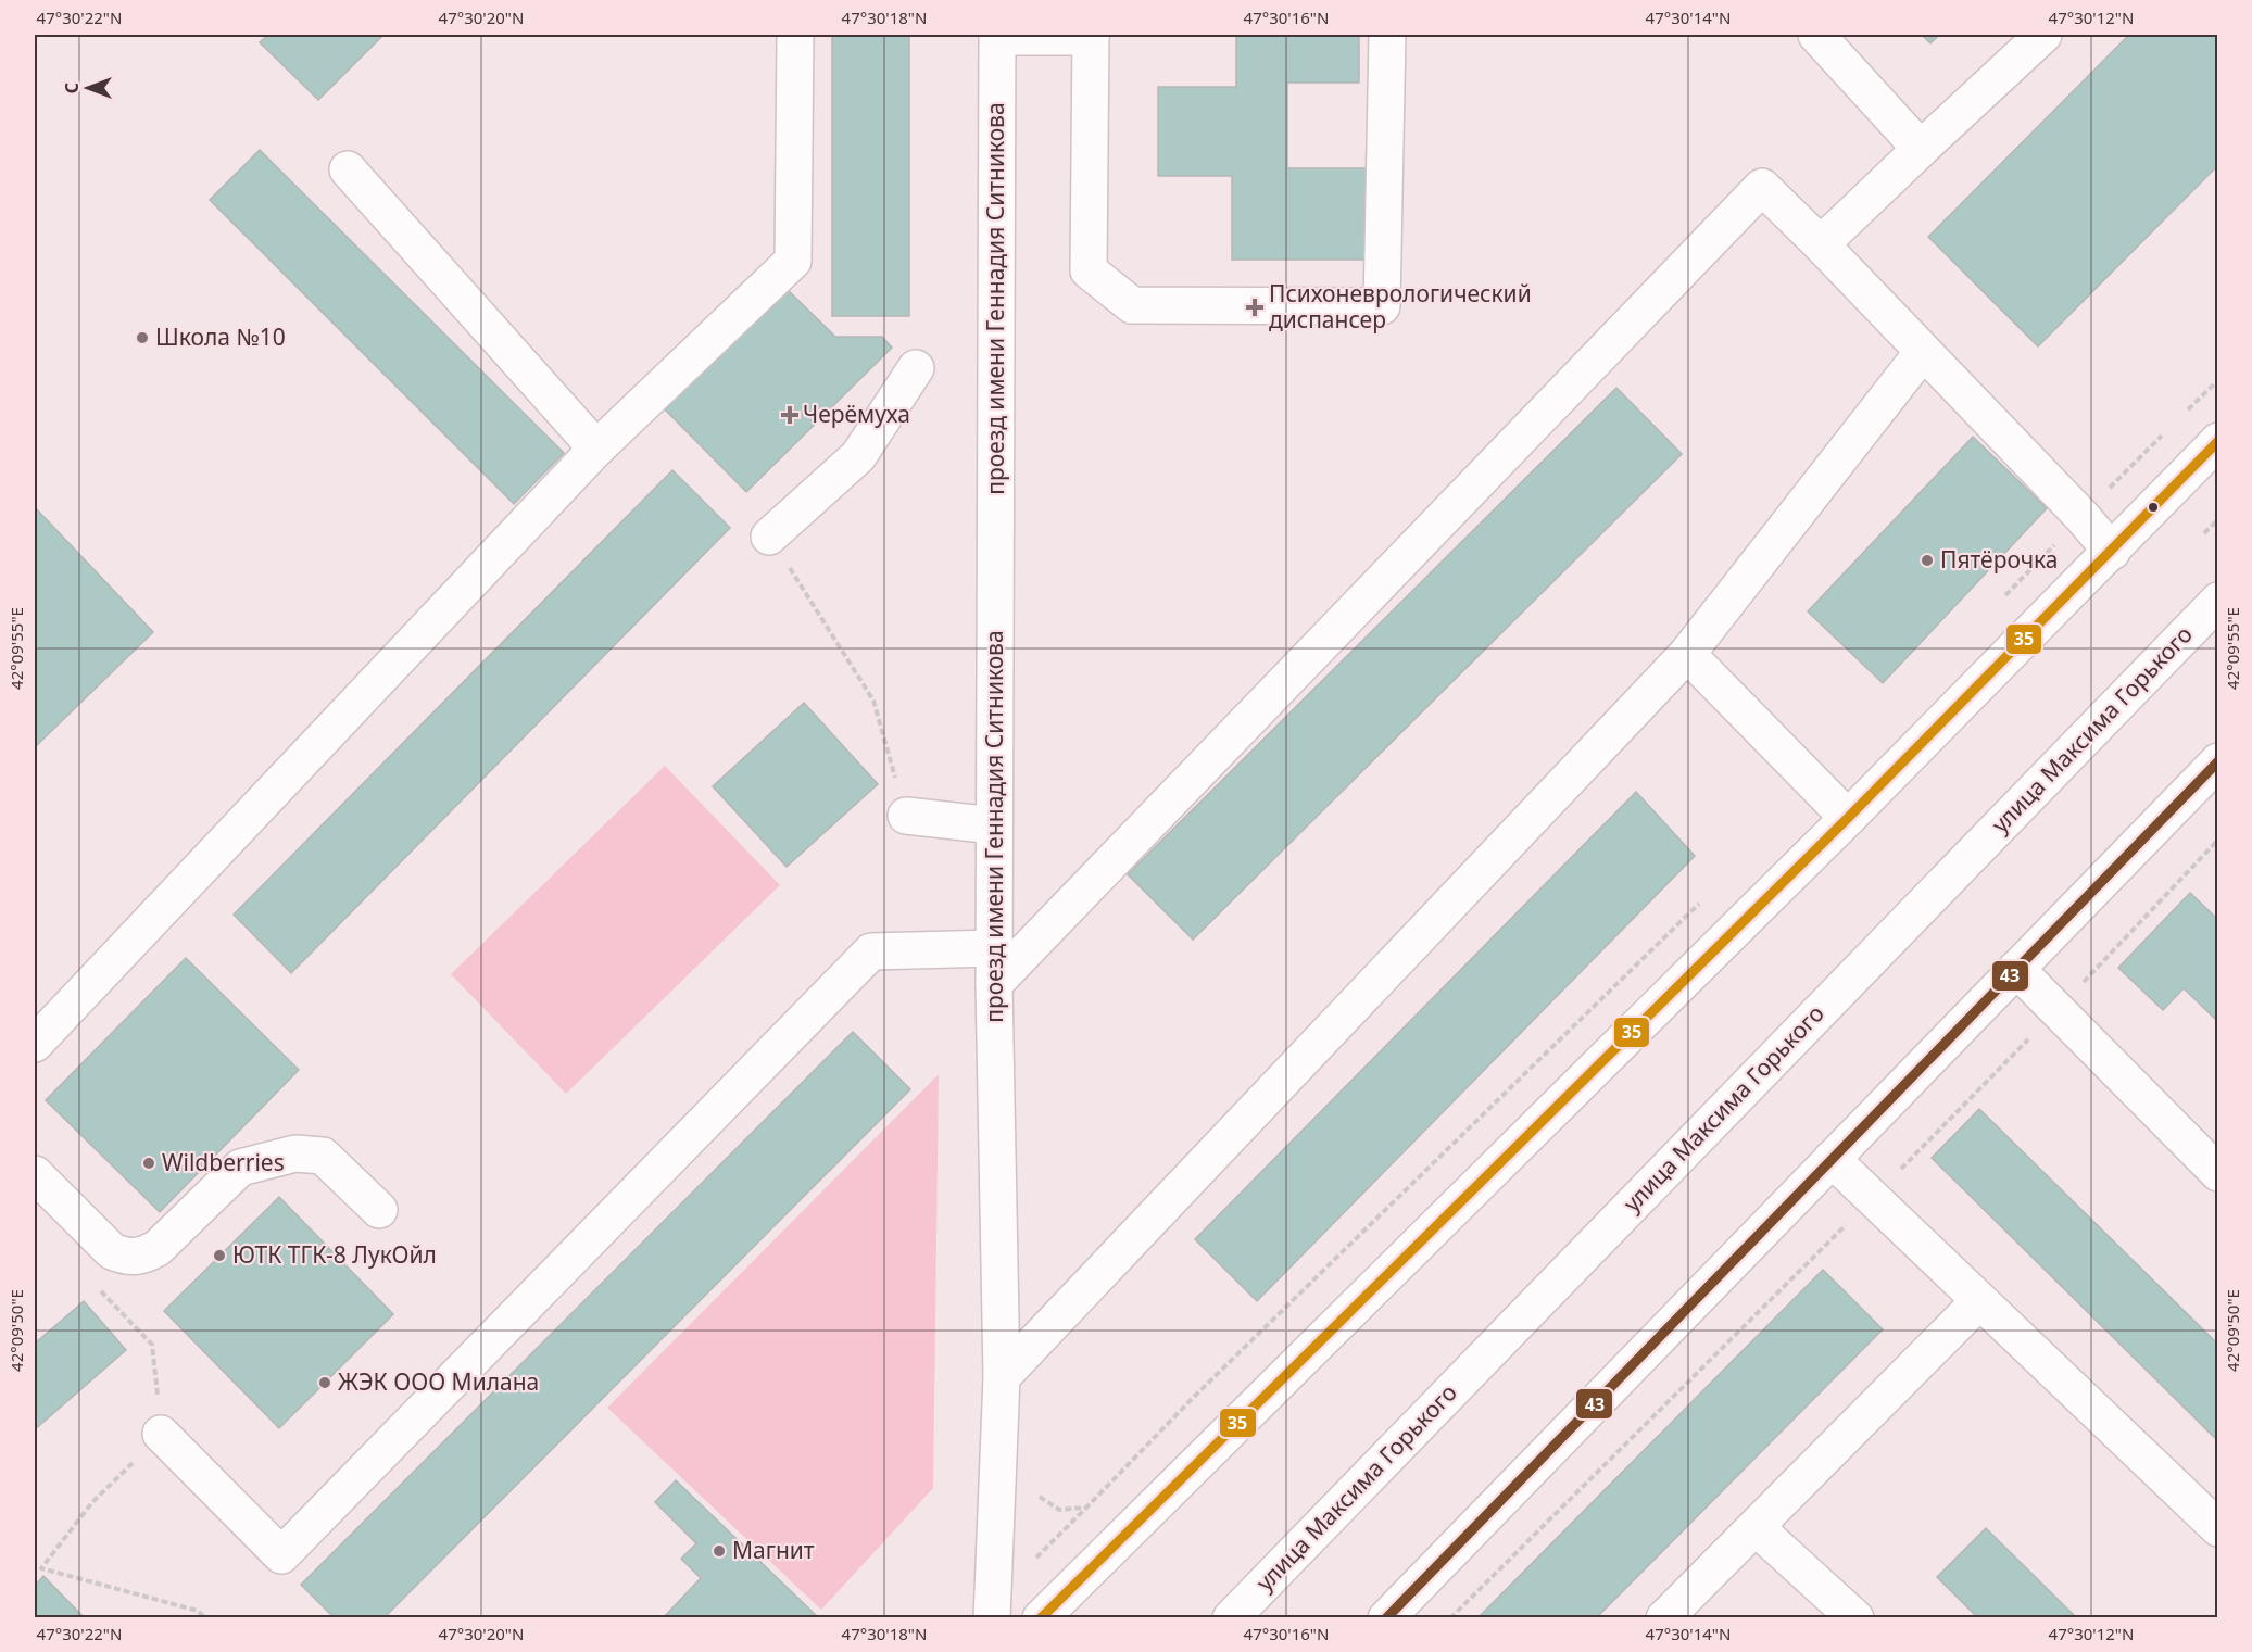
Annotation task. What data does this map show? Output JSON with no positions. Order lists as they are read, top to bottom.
{
  "streets": {
    "street": ["проезд имени Геннадия Ситникова", "улица Максима Горького"]
  },
  "places": {
    "health": ["Психоневрологический диспансер", "Черёмуха"],
    "other": [
      "Школа №10",
      "Пятёрочка",
      "Wildberries",
      "ЮТК ТГК-8 ЛукОйл",
      "ЖЭК ООО Милана",
      "Магнит"
    ]
  },
  "lines": ["transit line 35", "transit line 43"],
  "north": "left",
  "coordinates": [
    "47°30'22\"N",
    "47°30'20\"N",
    "47°30'18\"N",
    "47°30'16\"N",
    "47°30'14\"N",
    "47°30'12\"N",
    "42°09'55\"E",
    "42°09'50\"E"
  ]
}
